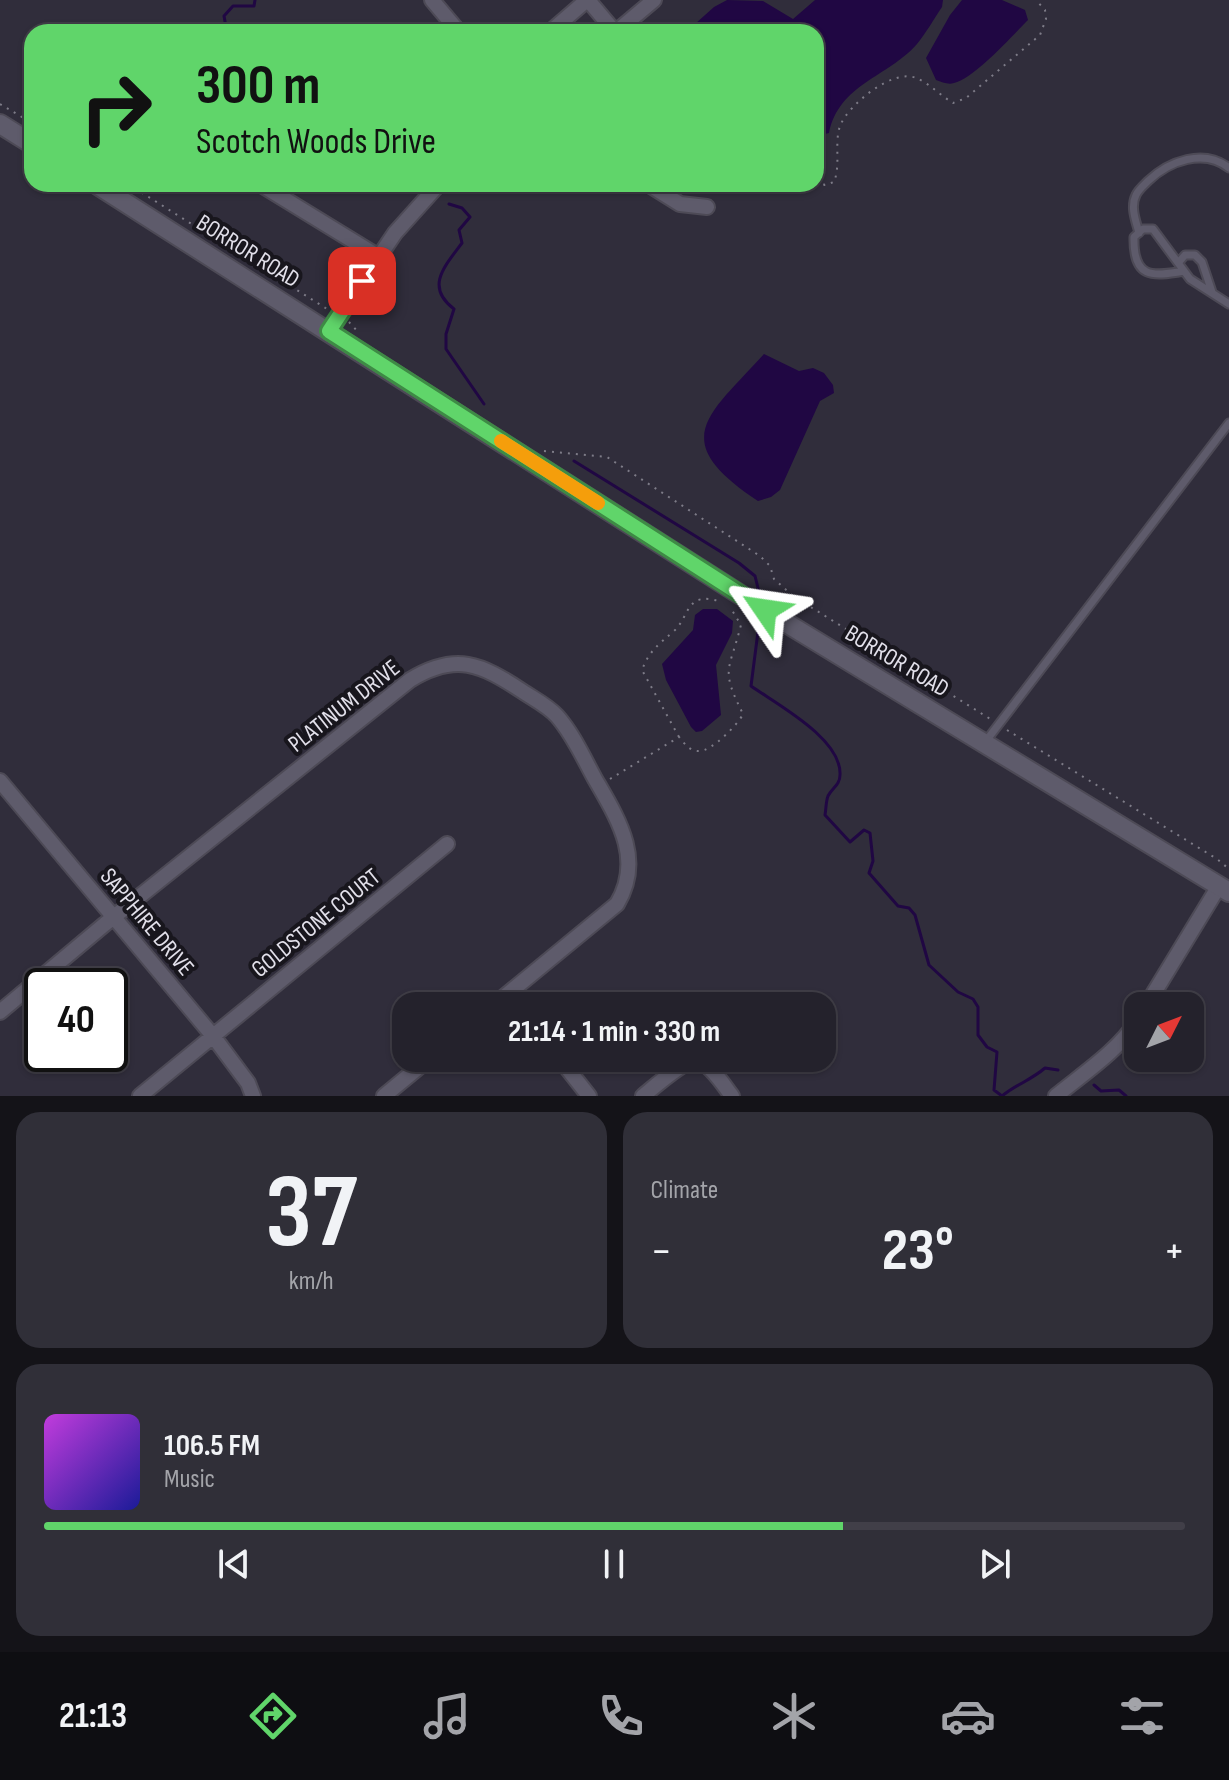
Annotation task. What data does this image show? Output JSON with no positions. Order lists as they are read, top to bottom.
{
  "streets": {
    "street": [
      "BORROR ROAD",
      "PLATINUM DRIVE",
      "SAPPHIRE DRIVE",
      "GOLDSTONE COURT"
    ]
  },
  "crossings": [
    ["PLATINUM DRIVE", "SAPPHIRE DRIVE"],
    ["SAPPHIRE DRIVE", "GOLDSTONE COURT"]
  ],
  "north": "top right",
  "page": {
    "turn": ["300 m", "Scotch Woods Drive"],
    "limit": "40",
    "trip": "21:14 · 1 min · 330 m",
    "tile": [
      ["37", "km/h"],
      "Climate"
    ],
    "heat": ["−", "23°", "+"],
    "song": ["106.5 FM", "Music"],
    "tabs": "21:13"
  }
}
